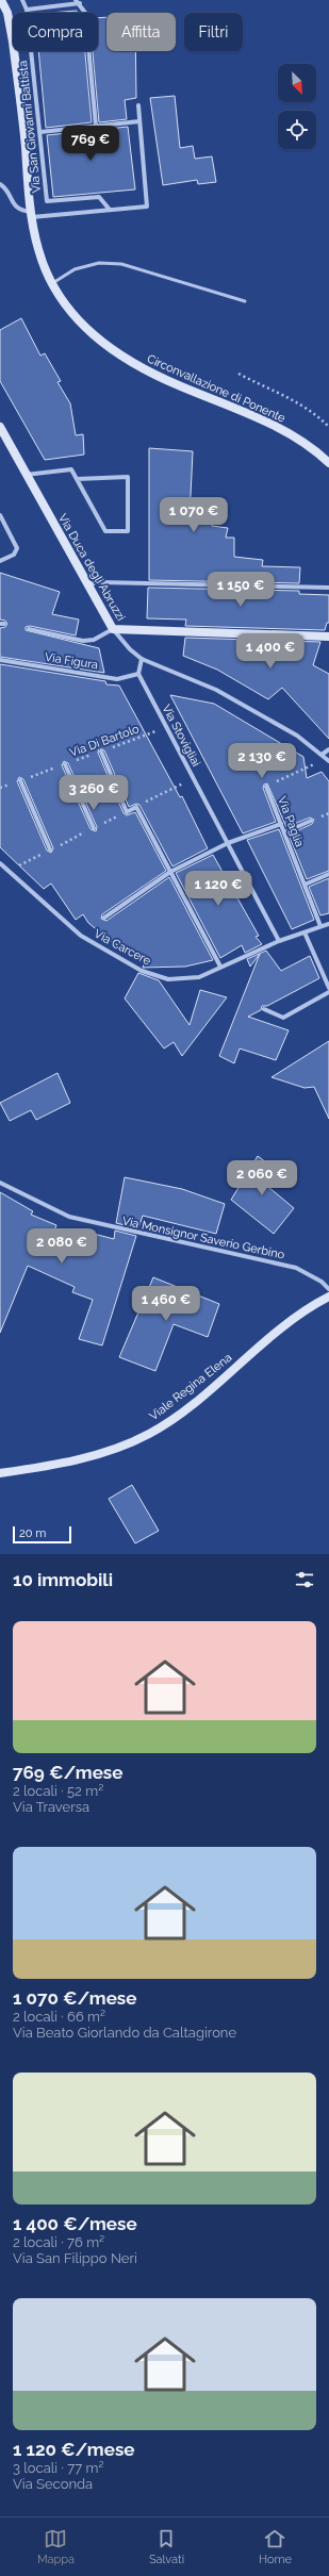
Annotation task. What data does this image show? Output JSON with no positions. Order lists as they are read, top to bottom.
{
  "streets": {
    "main road": ["Circonvallazione di Ponente", "Via Duca degli Abruzzi", "Viale Regina Elena"],
    "street": [
      "Via San Giovanni Battista",
      "Via Figura",
      "Via Stovigliai",
      "Via Paglia",
      "Via Carcere",
      "Via Monsignor Saverio Gerbino"
    ],
    "path": ["Via Di Bartolo"]
  },
  "crossings": [
    ["Via Duca degli Abruzzi", "Via Paglia"],
    ["Via Figura", "Via Stovigliai"],
    ["Via Stovigliai", "Via Di Bartolo"],
    ["Via Stovigliai", "Via Carcere"],
    ["Via Paglia", "Via Carcere"]
  ],
  "scale_bar": "20 m",
  "north": "bottom right",
  "page": {
    "chip": ["Compra", "Affitta", "Filtri"],
    "price": [
      "769 €",
      "1 070 €",
      "1 150 €",
      "1 400 €",
      "2 130 €",
      "3 260 €",
      "1 120 €",
      "2 060 €",
      "2 080 €",
      "1 460 €"
    ],
    "scale": "20 m",
    "heading": "10 immobili",
    "list": [
      {
        "name": "769 €/mese",
        "note": "2 locali · 52 m² · Via Traversa"
      },
      {
        "name": "1 070 €/mese",
        "note": "2 locali · 66 m² · Via Beato Giorlando da Caltagirone"
      },
      {
        "name": "1 400 €/mese",
        "note": "2 locali · 76 m² · Via San Filippo Neri"
      },
      {
        "name": "1 120 €/mese",
        "note": "3 locali · 77 m² · Via Seconda"
      }
    ],
    "tabs": ["Mappa", "Salvati", "Home"]
  }
}
